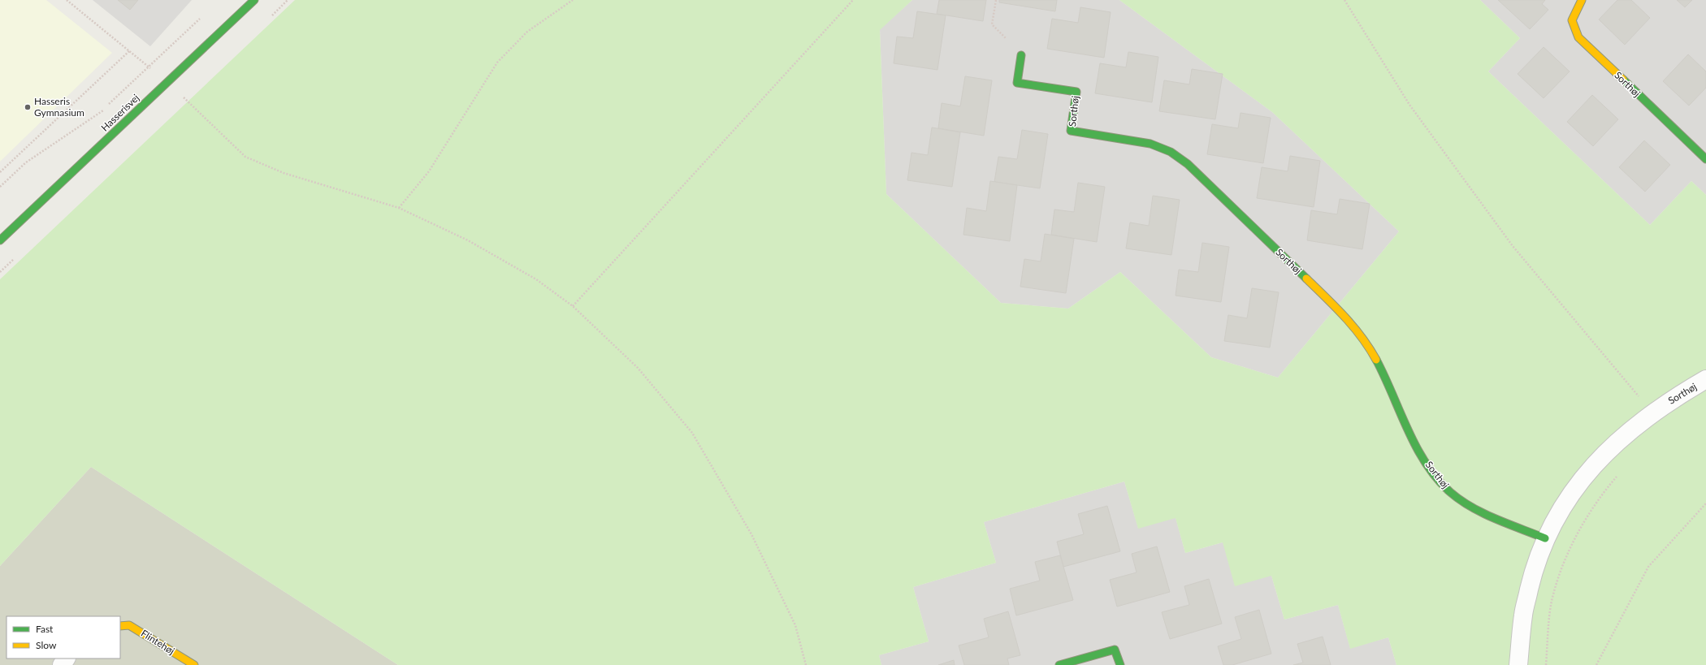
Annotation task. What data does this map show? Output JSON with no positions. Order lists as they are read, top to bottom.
{
  "streets": {
    "street": ["Sorthøj", "Hasserisvej", "Flintehøj"]
  },
  "places": ["Hasseris Gymnasium"],
  "legend": ["Fast", "Slow"]
}
